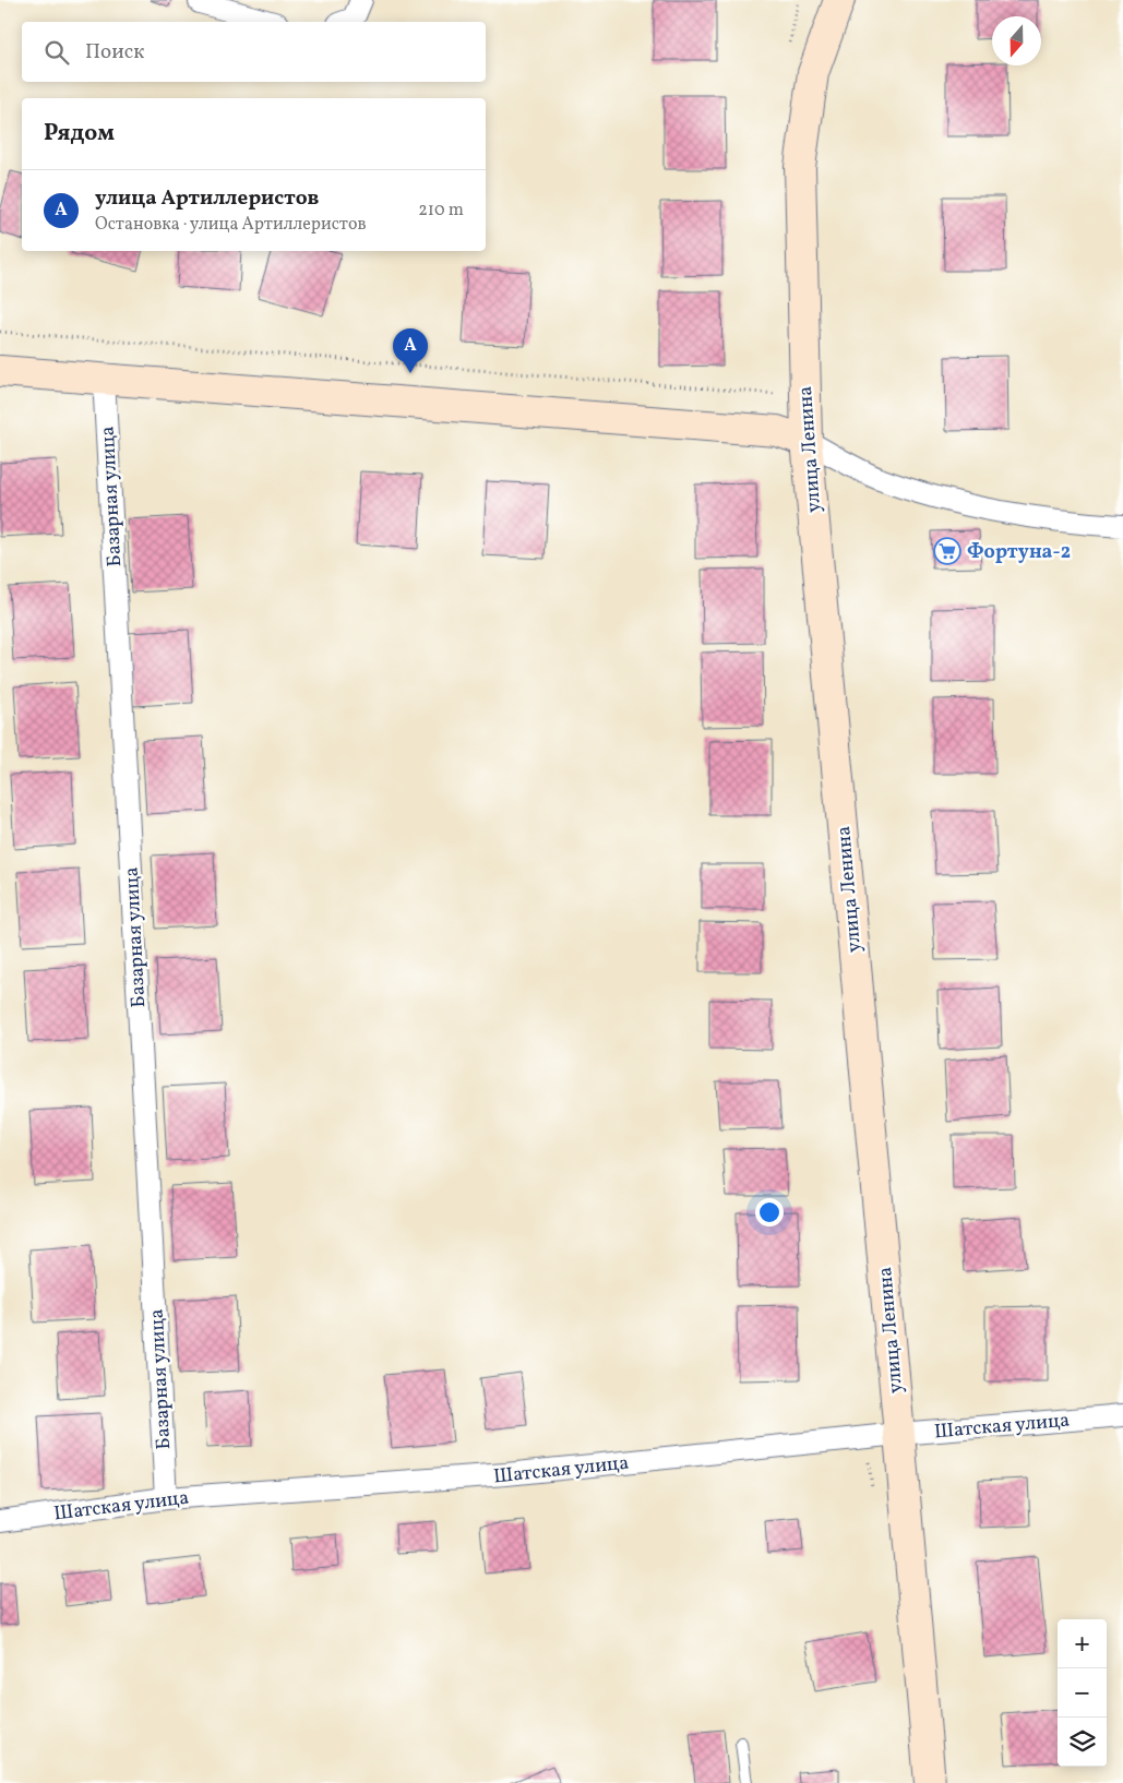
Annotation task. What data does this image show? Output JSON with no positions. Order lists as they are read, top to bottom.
{
  "streets": {
    "main road": ["улица Ленина"],
    "street": ["Базарная улица", "Шатская улица"]
  },
  "crossings": [
    ["улица Ленина", "Шатская улица"],
    ["Базарная улица", "Шатская улица"]
  ],
  "places": {
    "supermarket": ["Фортуна-2"]
  },
  "north": "bottom",
  "page": {
    "search": "Поиск",
    "heading": "Рядом",
    "list": [
      {
        "mark": "A",
        "name": "улица Артиллеристов",
        "note": "Остановка · улица Артиллеристов",
        "value": "210 m"
      }
    ],
    "pins": "A",
    "map_buttons": ["+", "−"]
  }
}
